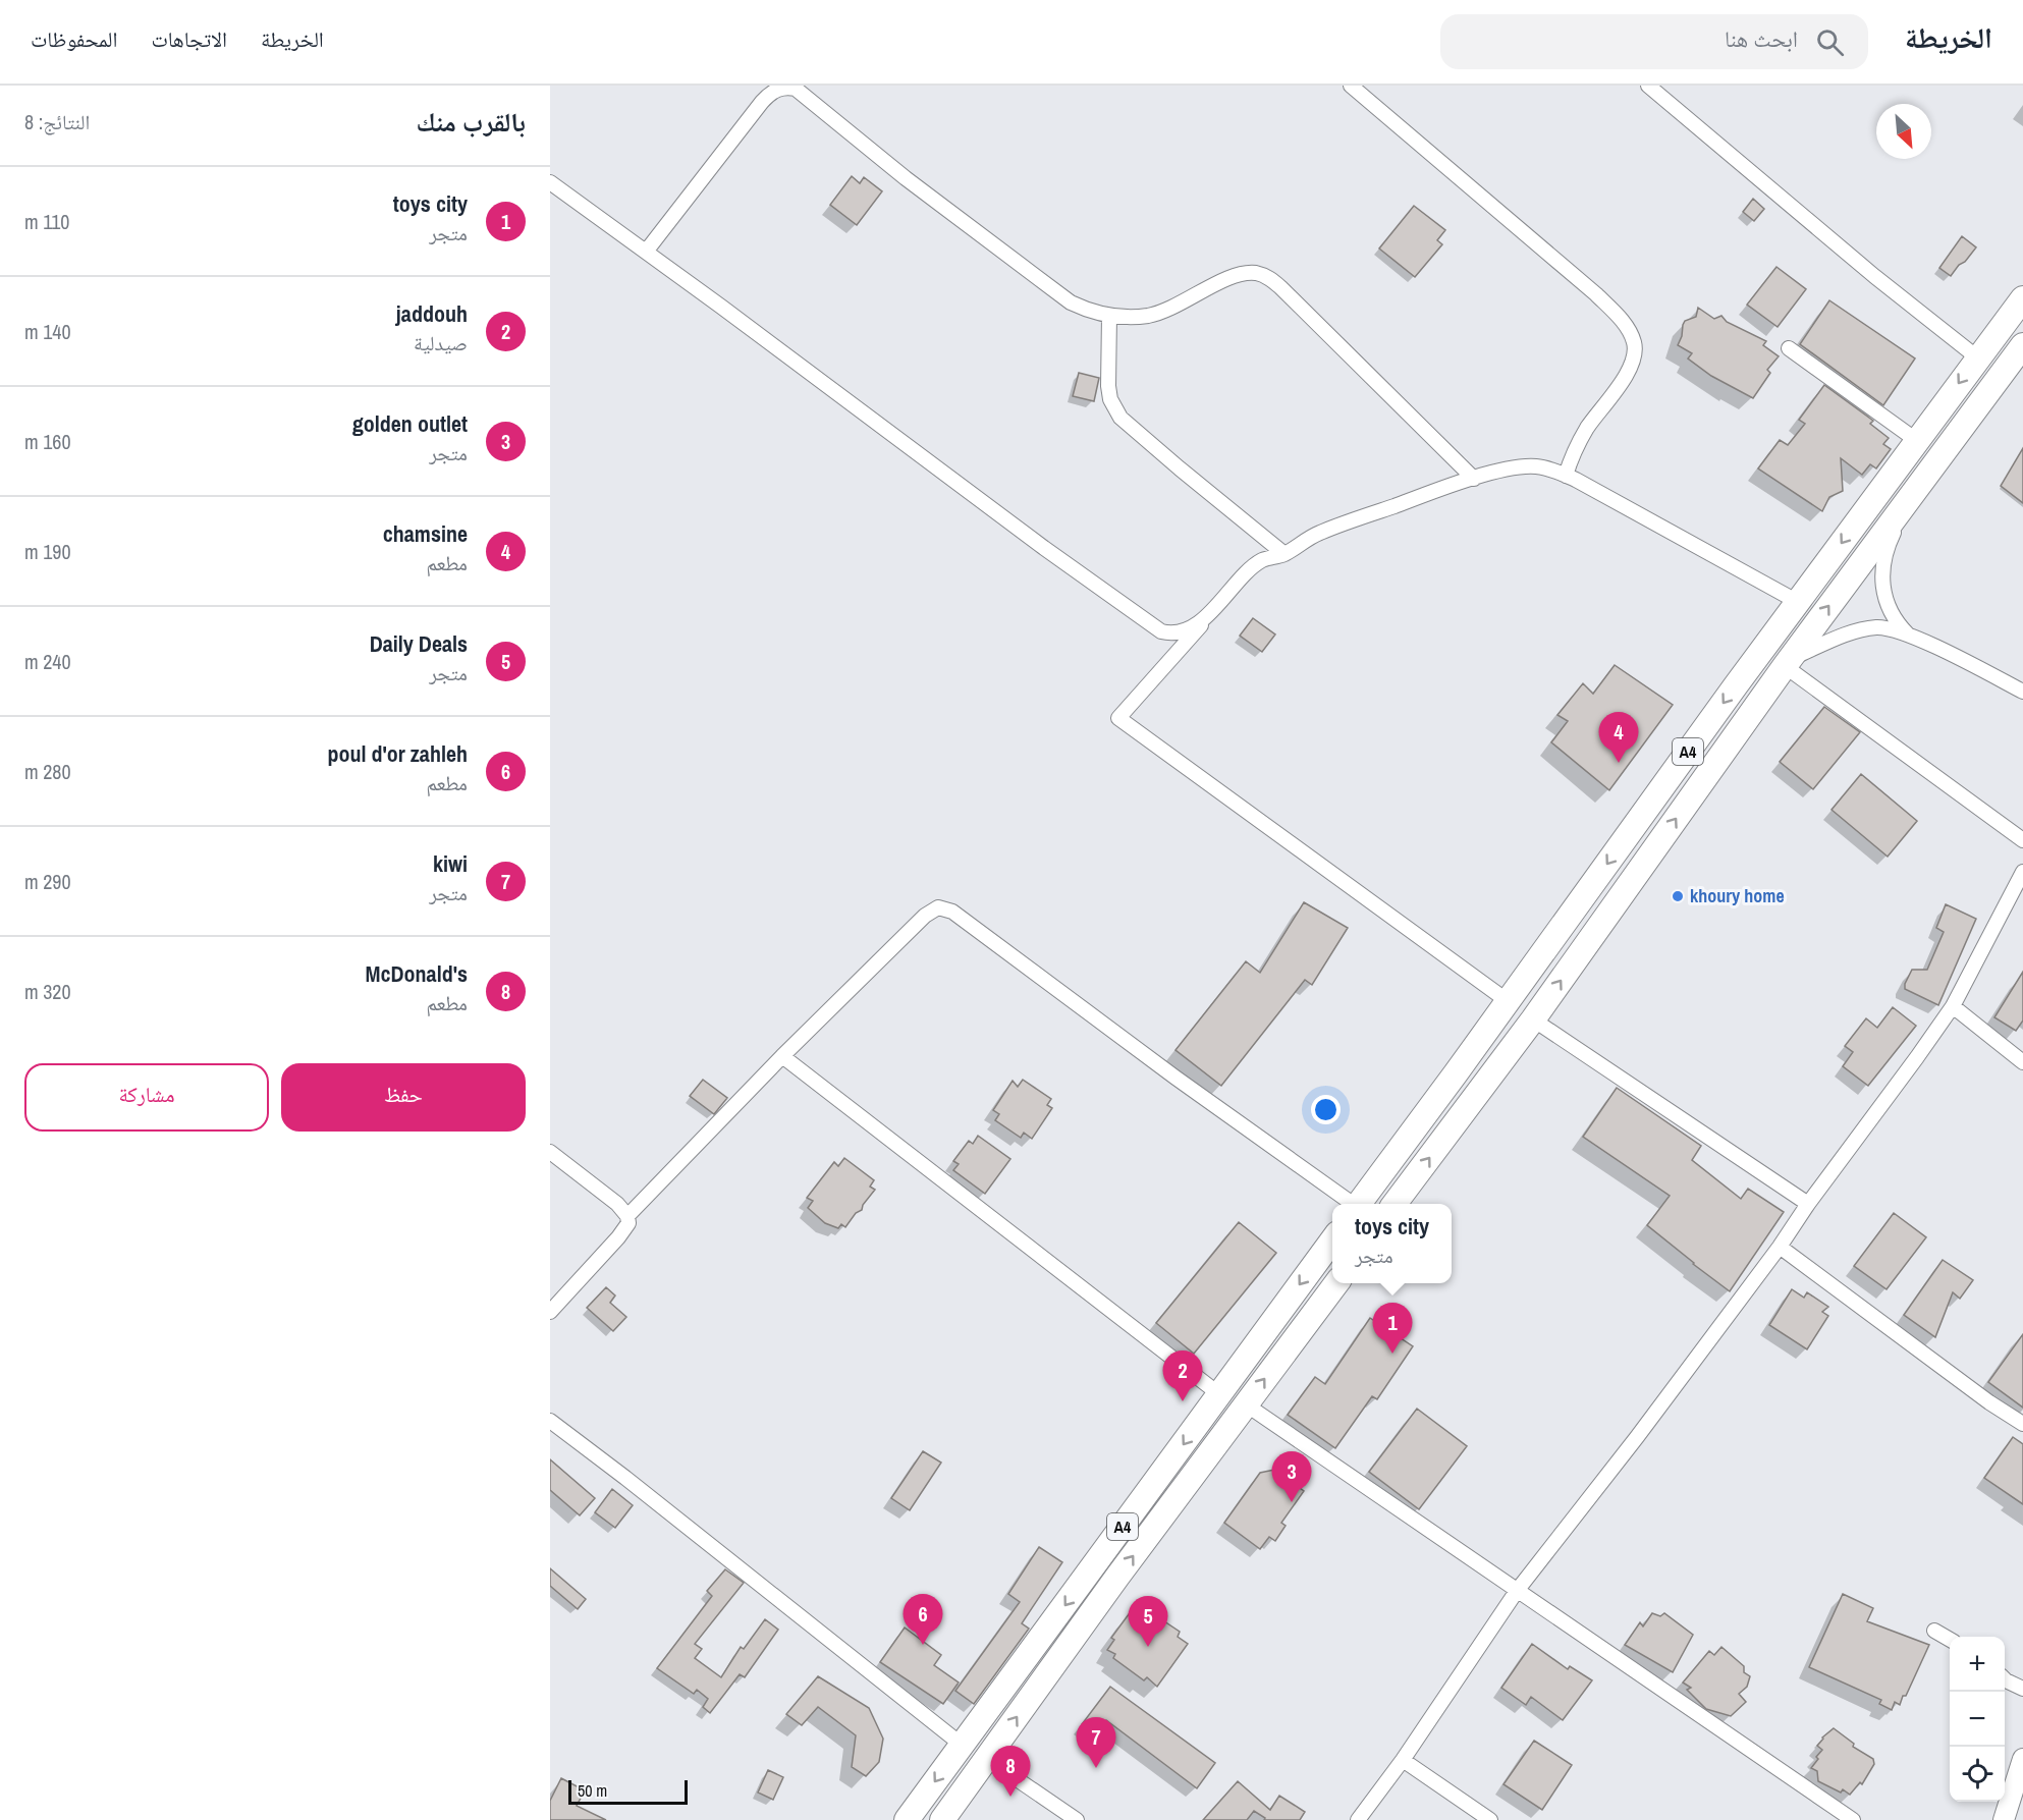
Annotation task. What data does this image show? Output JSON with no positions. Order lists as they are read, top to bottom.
{
  "streets": {
    "highway": ["A4"]
  },
  "places": ["khoury home"],
  "scale_bar": "50 m",
  "north": "bottom right",
  "page": {
    "header": "الخريطة",
    "search": "ابحث هنا",
    "nav": ["الخريطة", "الاتجاهات", "المحفوظات"],
    "heading": ["بالقرب منك", "النتائج: 8"],
    "list": [
      {
        "mark": "1",
        "name": "toys city",
        "note": "متجر",
        "value": "110 m"
      },
      {
        "mark": "2",
        "name": "jaddouh",
        "note": "صيدلية",
        "value": "140 m"
      },
      {
        "mark": "3",
        "name": "golden outlet",
        "note": "متجر",
        "value": "160 m"
      },
      {
        "mark": "4",
        "name": "chamsine",
        "note": "مطعم",
        "value": "190 m"
      },
      {
        "mark": "5",
        "name": "Daily Deals",
        "note": "متجر",
        "value": "240 m"
      },
      {
        "mark": "6",
        "name": "poul d'or zahleh",
        "note": "مطعم",
        "value": "280 m"
      },
      {
        "mark": "7",
        "name": "kiwi",
        "note": "متجر",
        "value": "290 m"
      },
      {
        "mark": "8",
        "name": "McDonald's",
        "note": "مطعم",
        "value": "320 m"
      }
    ],
    "pins": [
      "4",
      "1",
      "2",
      "3",
      "6",
      "5",
      "7",
      "8"
    ],
    "buttons": ["حفظ", "مشاركة"],
    "popup": ["toys city", "متجر"],
    "map_buttons": ["+", "−"],
    "scale": "50 m"
  }
}
